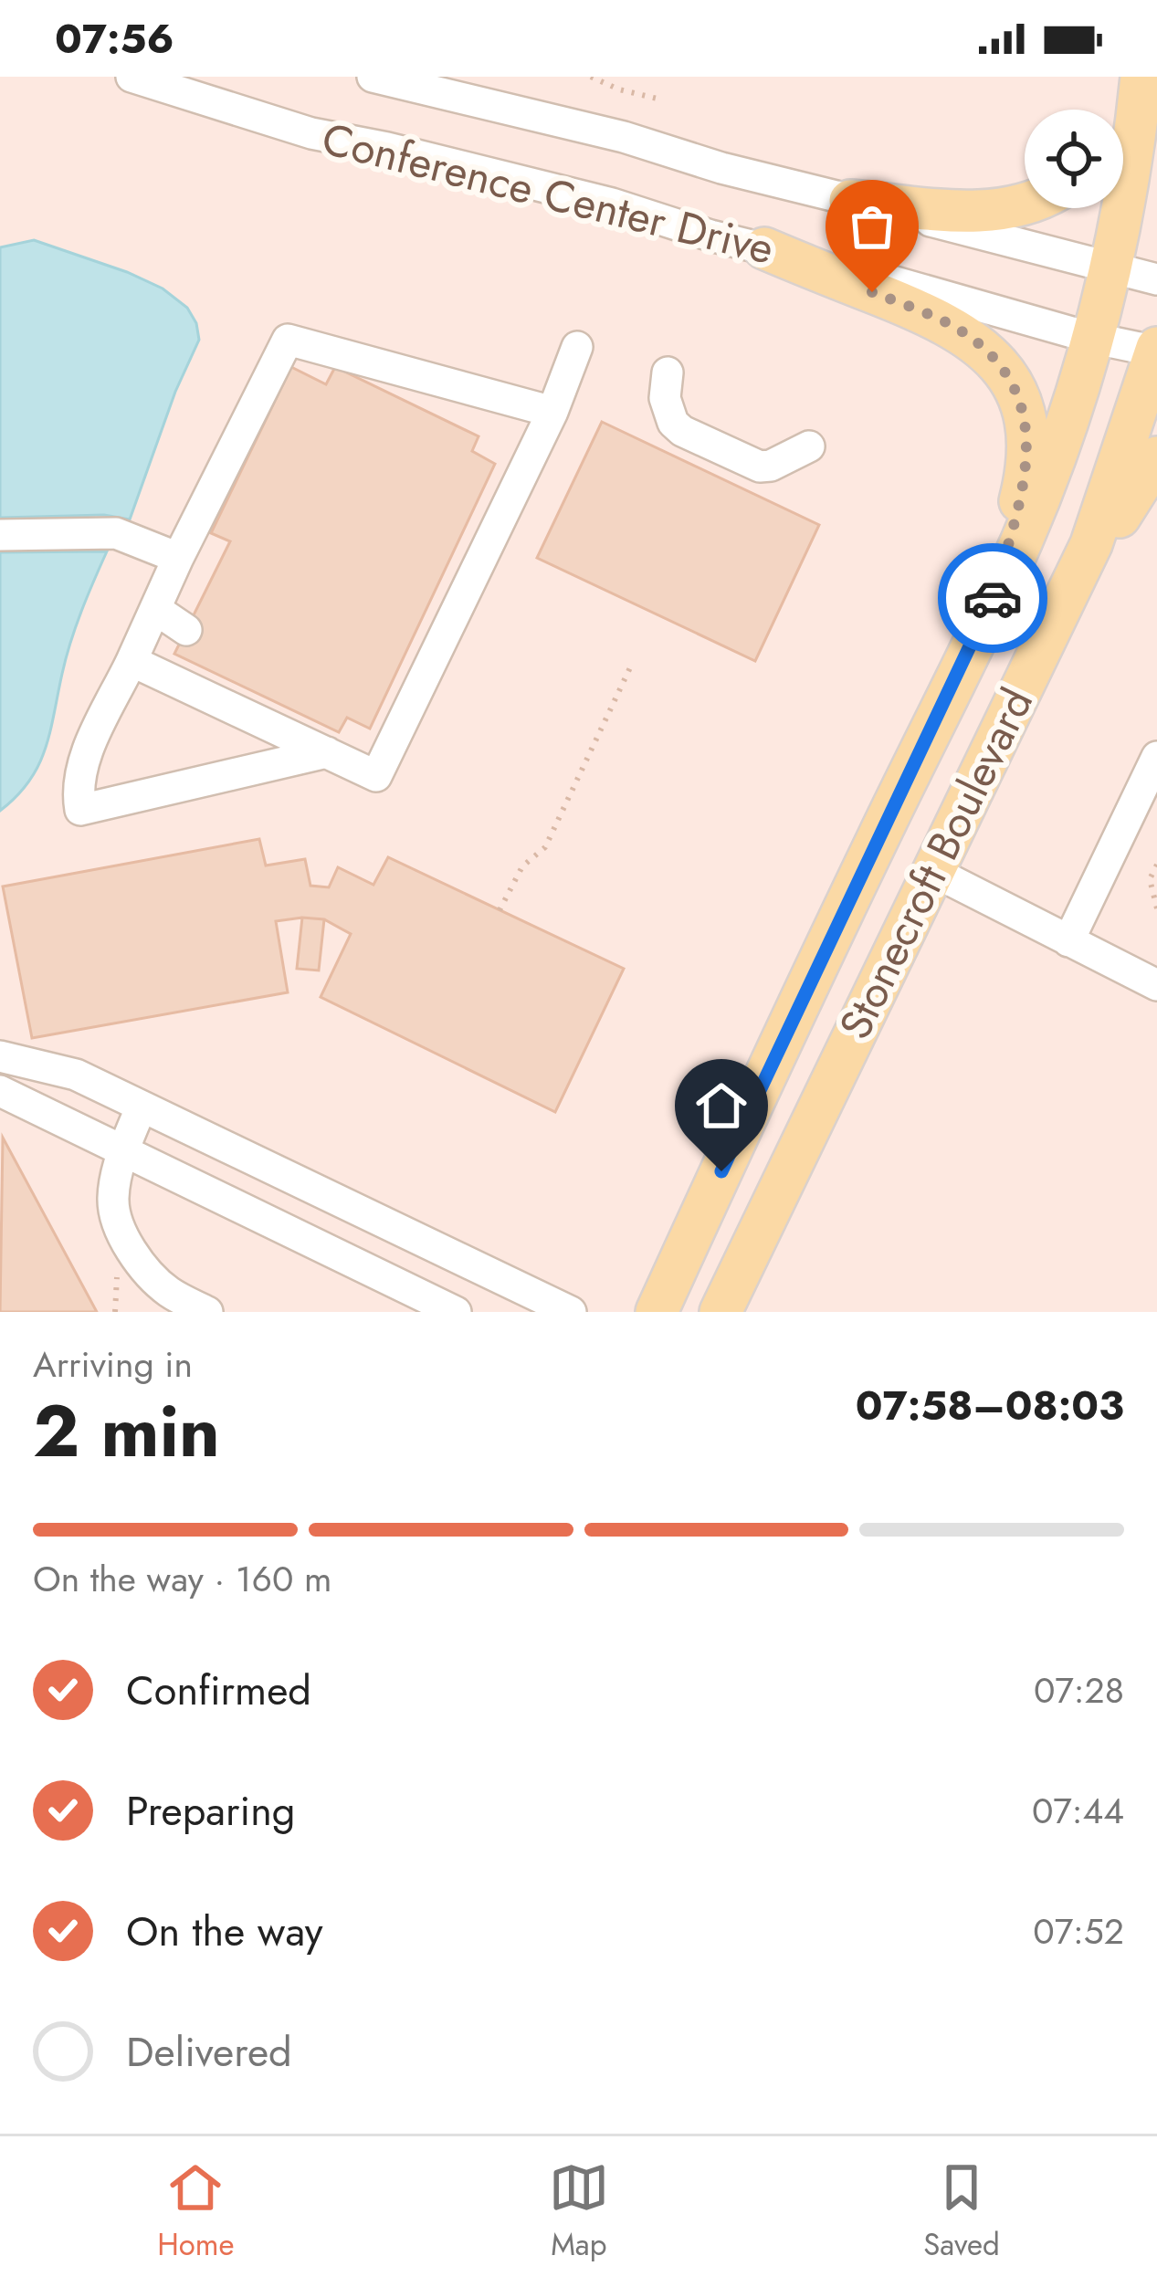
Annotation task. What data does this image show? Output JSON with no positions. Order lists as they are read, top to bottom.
{
  "streets": {
    "main road": ["Stonecroft Boulevard"],
    "street": ["Conference Center Drive"]
  },
  "crossings": [
    ["Conference Center Drive", "Stonecroft Boulevard"]
  ],
  "page": {
    "status": "07:56",
    "heading": ["2 min", "Arriving in", "07:58–08:03"],
    "bar": "On the way · 160 m",
    "list": [
      ["Confirmed", "07:28"],
      ["Preparing", "07:44"],
      ["On the way", "07:52"],
      "Delivered"
    ],
    "tabs": ["Home", "Map", "Saved"]
  }
}
